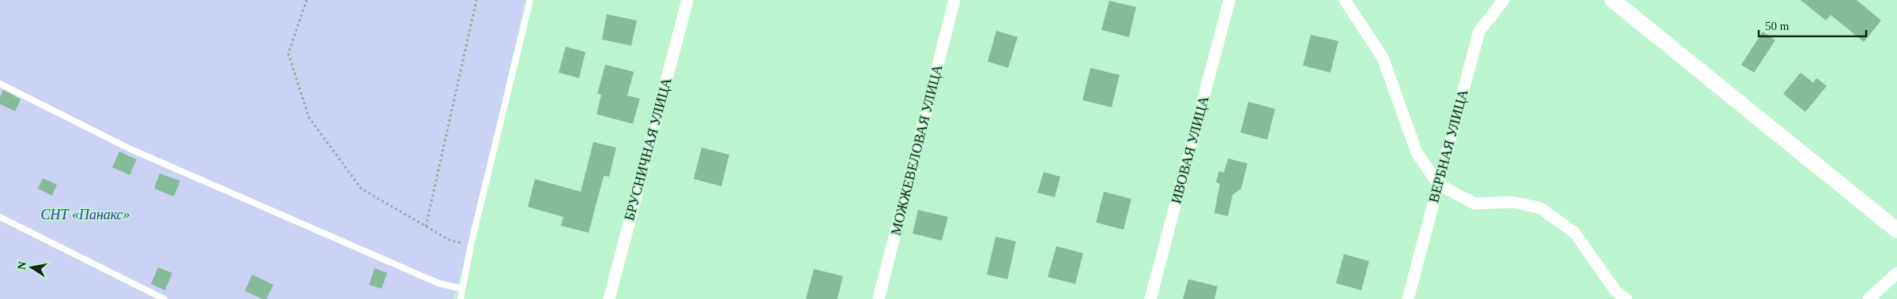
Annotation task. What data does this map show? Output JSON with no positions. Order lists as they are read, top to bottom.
{
  "streets": {
    "street": [
      "ВЕРБНАЯ УЛИЦА",
      "БРУСНИЧНАЯ УЛИЦА",
      "МОЖЖЕВЕЛОВАЯ УЛИЦА",
      "ИВОВАЯ УЛИЦА"
    ]
  },
  "parks": ["СНТ «Панакс»"],
  "scale_bar": "50 m",
  "north": "left"
}
